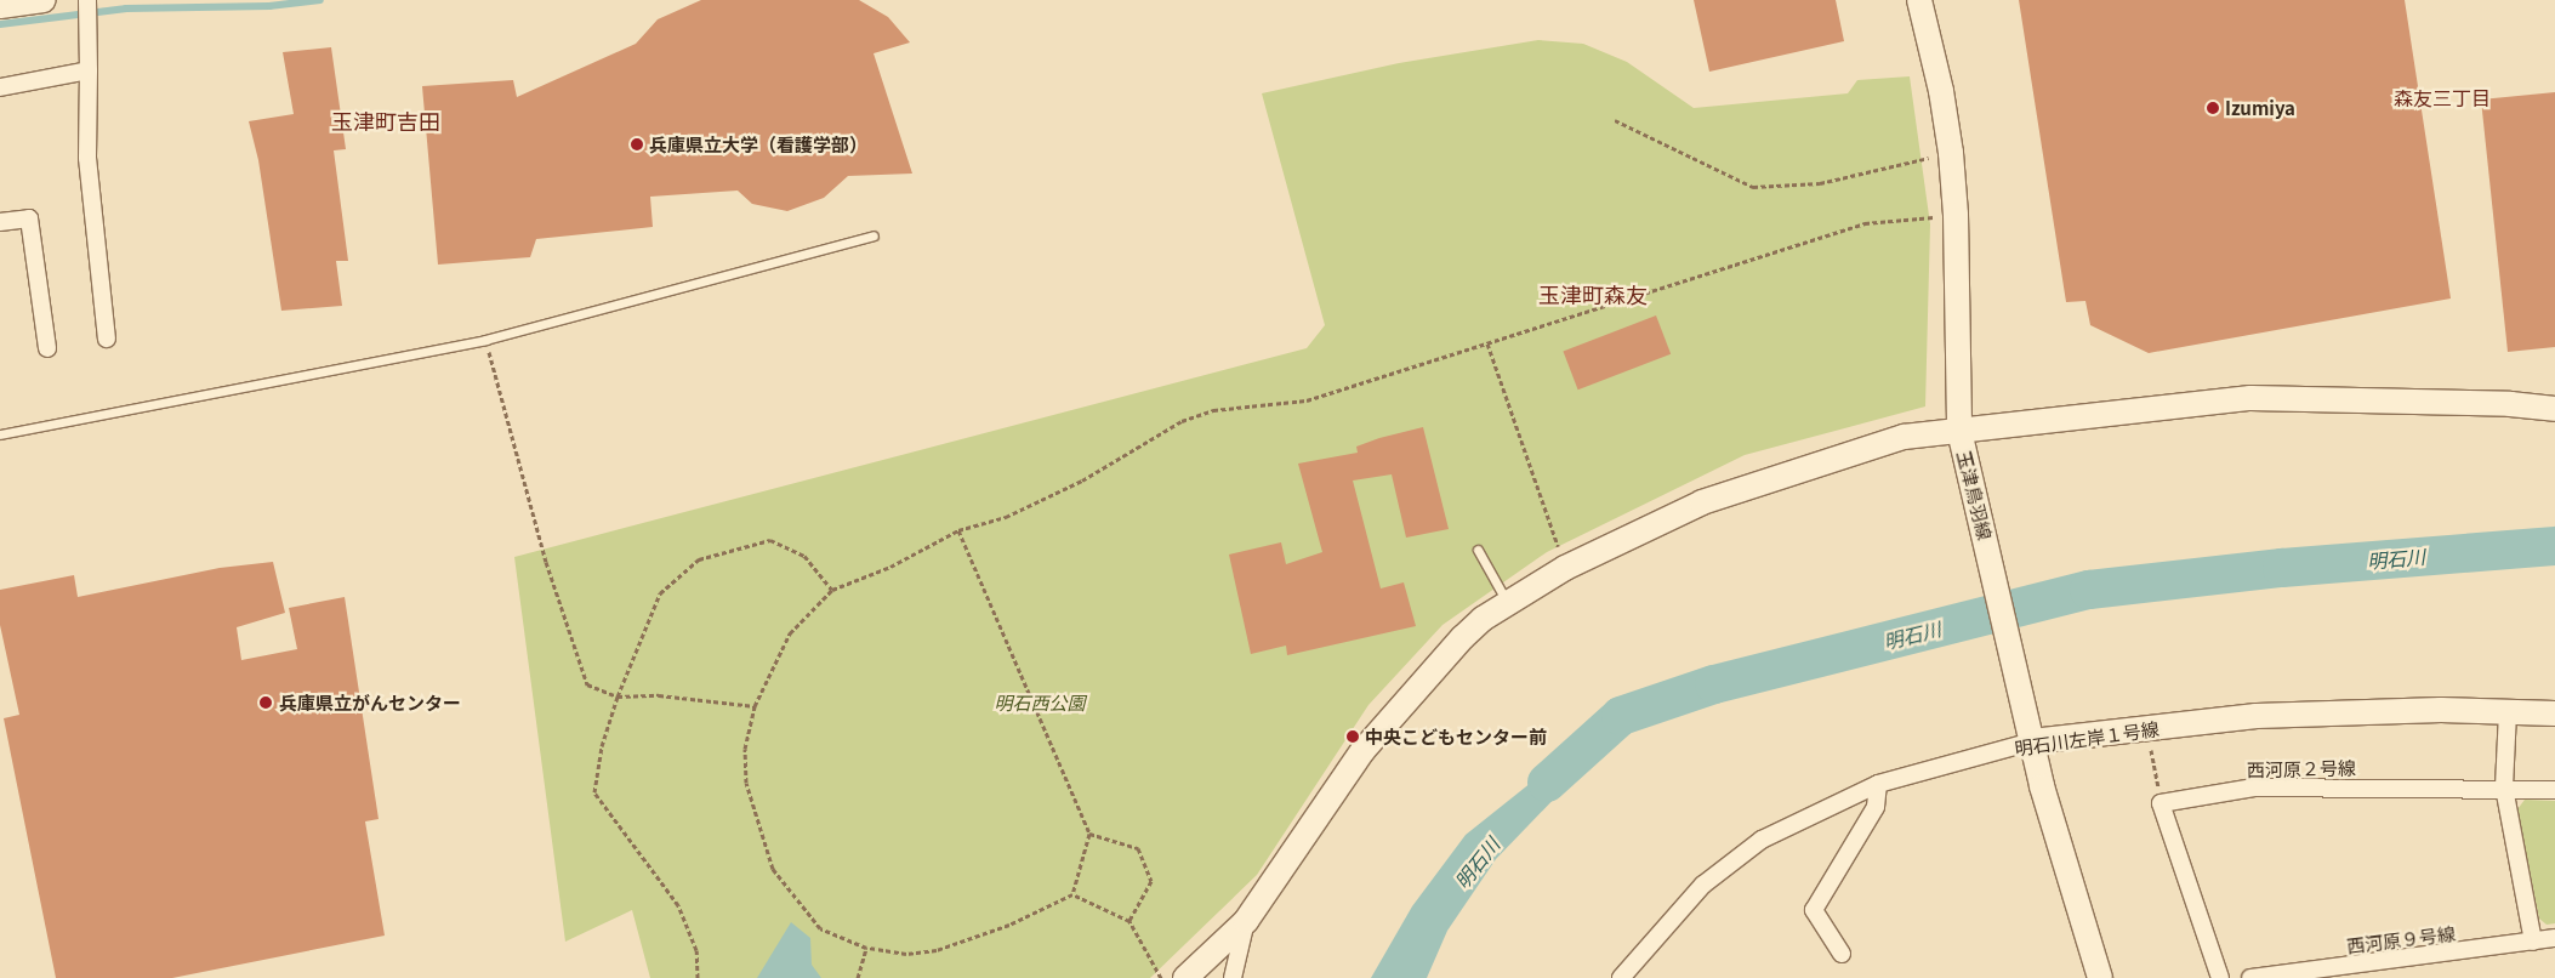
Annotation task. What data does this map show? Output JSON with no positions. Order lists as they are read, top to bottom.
{
  "streets": {
    "street": [
      "玉津鳥羽線",
      "明石川左岸１号線",
      "西河原２号線",
      "西河原９号線"
    ]
  },
  "crossings": [
    ["玉津鳥羽線", "明石川左岸１号線"]
  ],
  "districts": ["森友三丁目", "玉津町吉田", "玉津町森友"],
  "water": ["明石川"],
  "parks": ["明石西公園"],
  "places": [
    "Izumiya",
    "兵庫県立大学（看護学部）",
    "兵庫県立がんセンター",
    "中央こどもセンター前"
  ]
}
